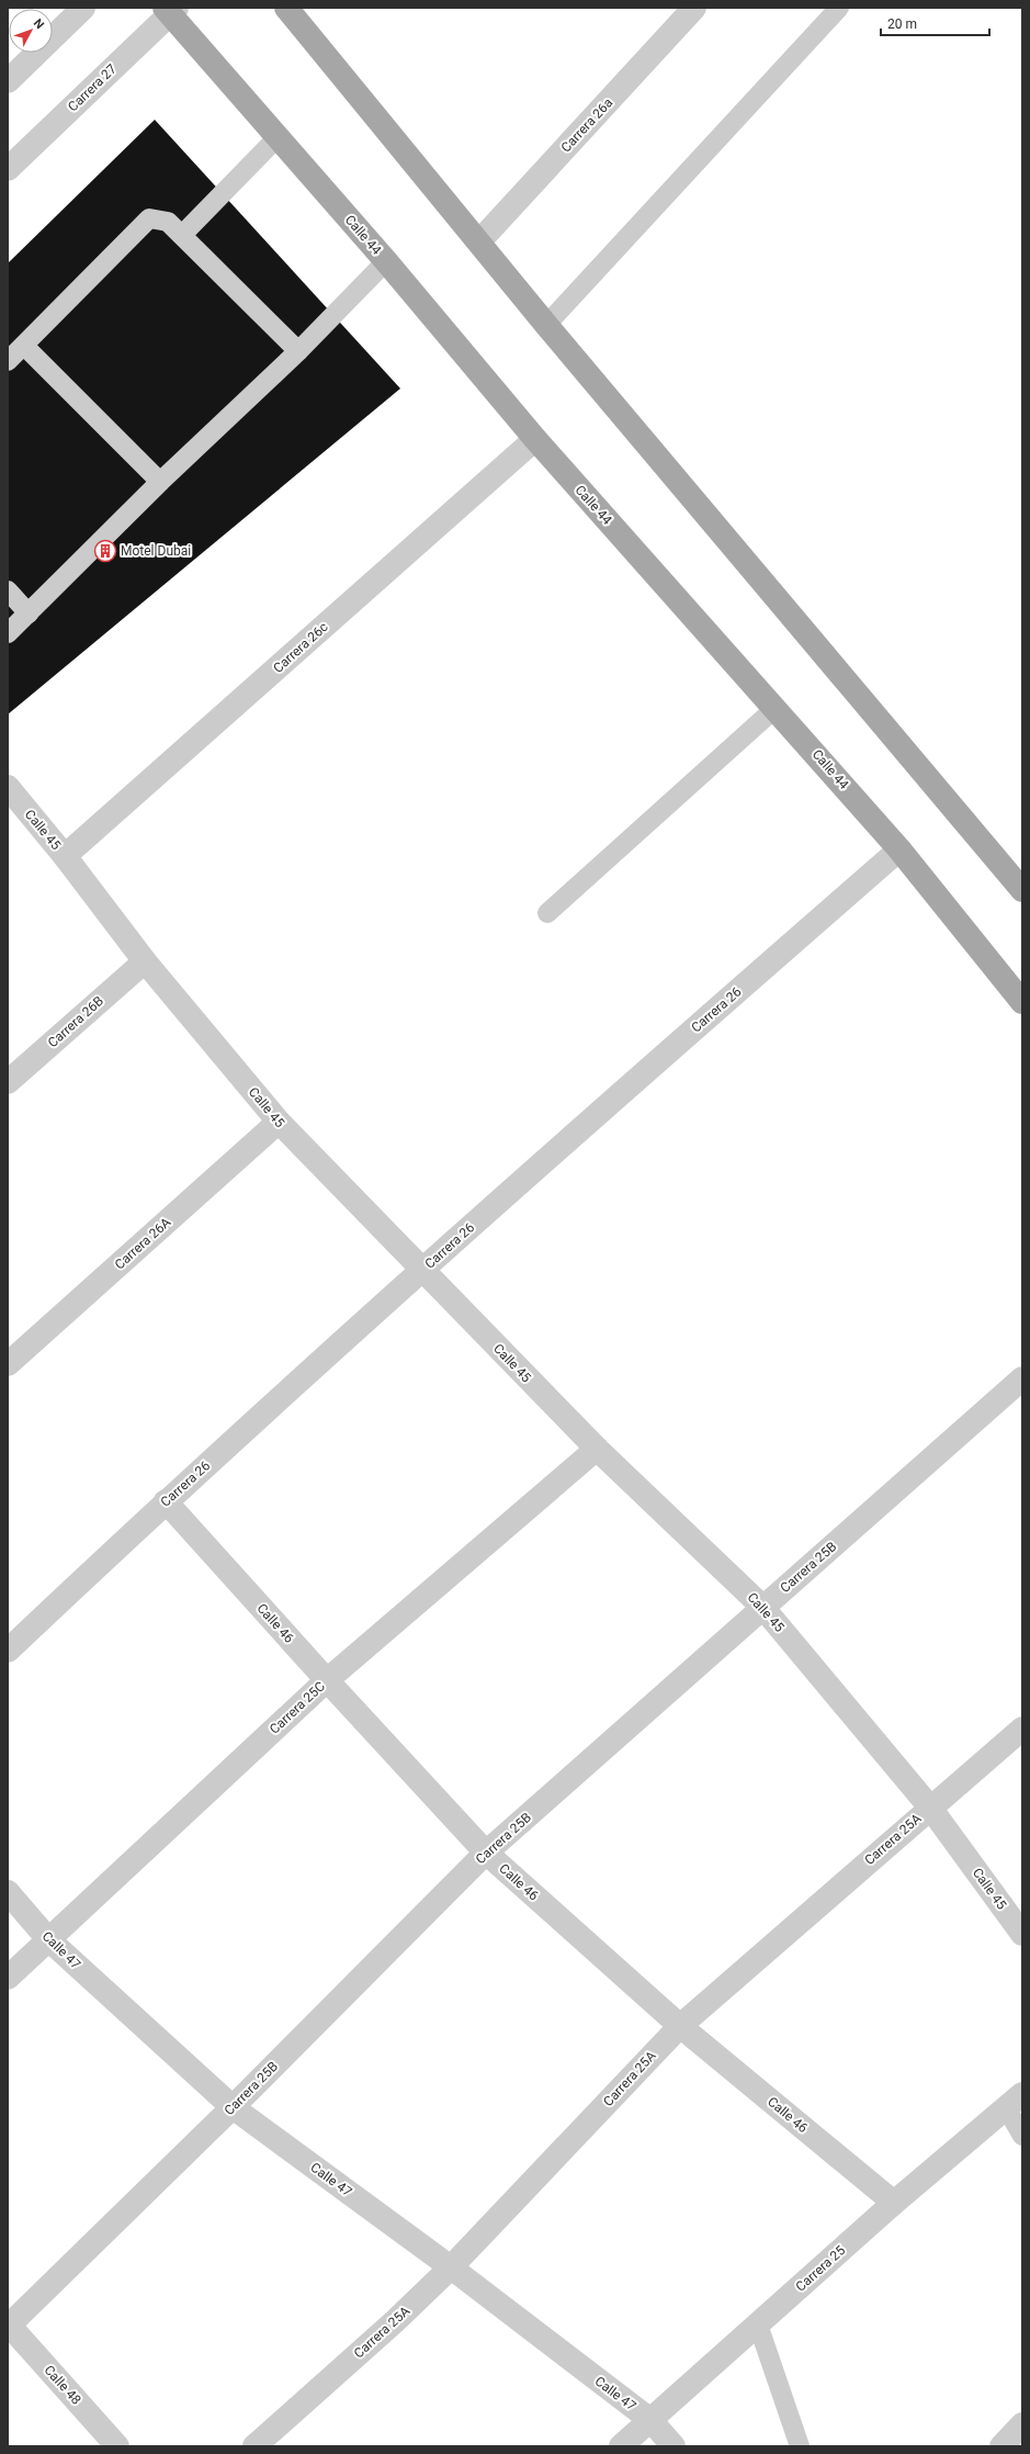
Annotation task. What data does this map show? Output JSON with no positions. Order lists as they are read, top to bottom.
{
  "streets": {
    "main road": ["Calle 44"],
    "street": [
      "Carrera 27",
      "Carrera 26a",
      "Carrera 26c",
      "Calle 45",
      "Carrera 26",
      "Carrera 26B",
      "Carrera 26A",
      "Carrera 25B",
      "Calle 46",
      "Carrera 25C",
      "Carrera 25A",
      "Calle 47",
      "Carrera 25",
      "Calle 48"
    ]
  },
  "crossings": [
    ["Carrera 27", "Calle 44"],
    ["Calle 44", "Carrera 26c"],
    ["Calle 44", "Carrera 26"],
    ["Carrera 26c", "Calle 45"],
    ["Calle 45", "Carrera 26"],
    ["Calle 45", "Carrera 26B"],
    ["Calle 45", "Carrera 26A"],
    ["Calle 45", "Carrera 25B"],
    ["Calle 45", "Carrera 25C"],
    ["Calle 45", "Carrera 25A"],
    ["Carrera 26", "Calle 46"],
    ["Carrera 25B", "Calle 46"],
    ["Carrera 25B", "Calle 47"],
    ["Carrera 25B", "Calle 48"],
    ["Calle 46", "Carrera 25C"],
    ["Calle 46", "Carrera 25A"],
    ["Calle 46", "Carrera 25"],
    ["Carrera 25C", "Calle 47"],
    ["Carrera 25A", "Calle 47"],
    ["Calle 47", "Carrera 25"]
  ],
  "places": {
    "building": ["Motel Dubai"]
  },
  "scale_bar": "20 m",
  "north": "top right"
}
